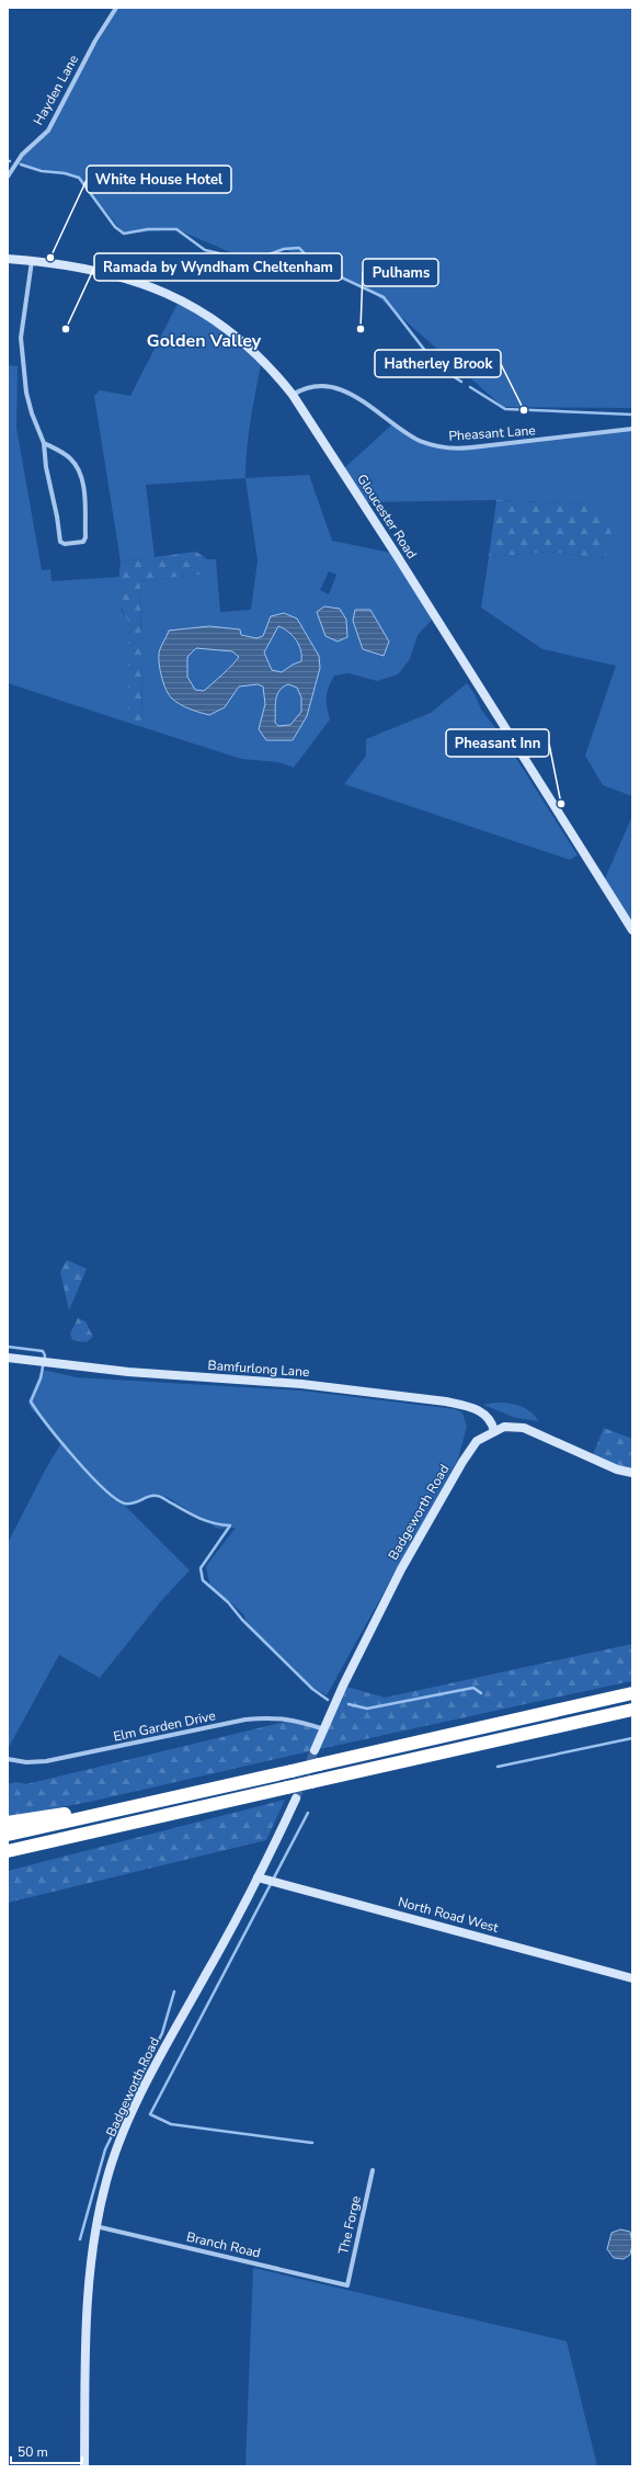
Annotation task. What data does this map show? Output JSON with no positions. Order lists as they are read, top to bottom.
{
  "streets": {
    "street": [
      "Hayden Lane",
      "Pheasant Lane",
      "Gloucester Road",
      "Bamfurlong Lane",
      "Badgeworth Road",
      "Elm Garden Drive",
      "North Road West",
      "The Forge",
      "Branch Road"
    ]
  },
  "crossings": [
    ["Pheasant Lane", "Gloucester Road"],
    ["Bamfurlong Lane", "Badgeworth Road"],
    ["Badgeworth Road", "Elm Garden Drive"],
    ["Badgeworth Road", "North Road West"],
    ["Badgeworth Road", "Branch Road"],
    ["The Forge", "Branch Road"]
  ],
  "districts": ["Golden Valley"],
  "places": [
    "White House Hotel",
    "Ramada by Wyndham Cheltenham",
    "Pulhams",
    "Hatherley Brook",
    "Pheasant Inn"
  ],
  "scale_bar": "50 m"
}
